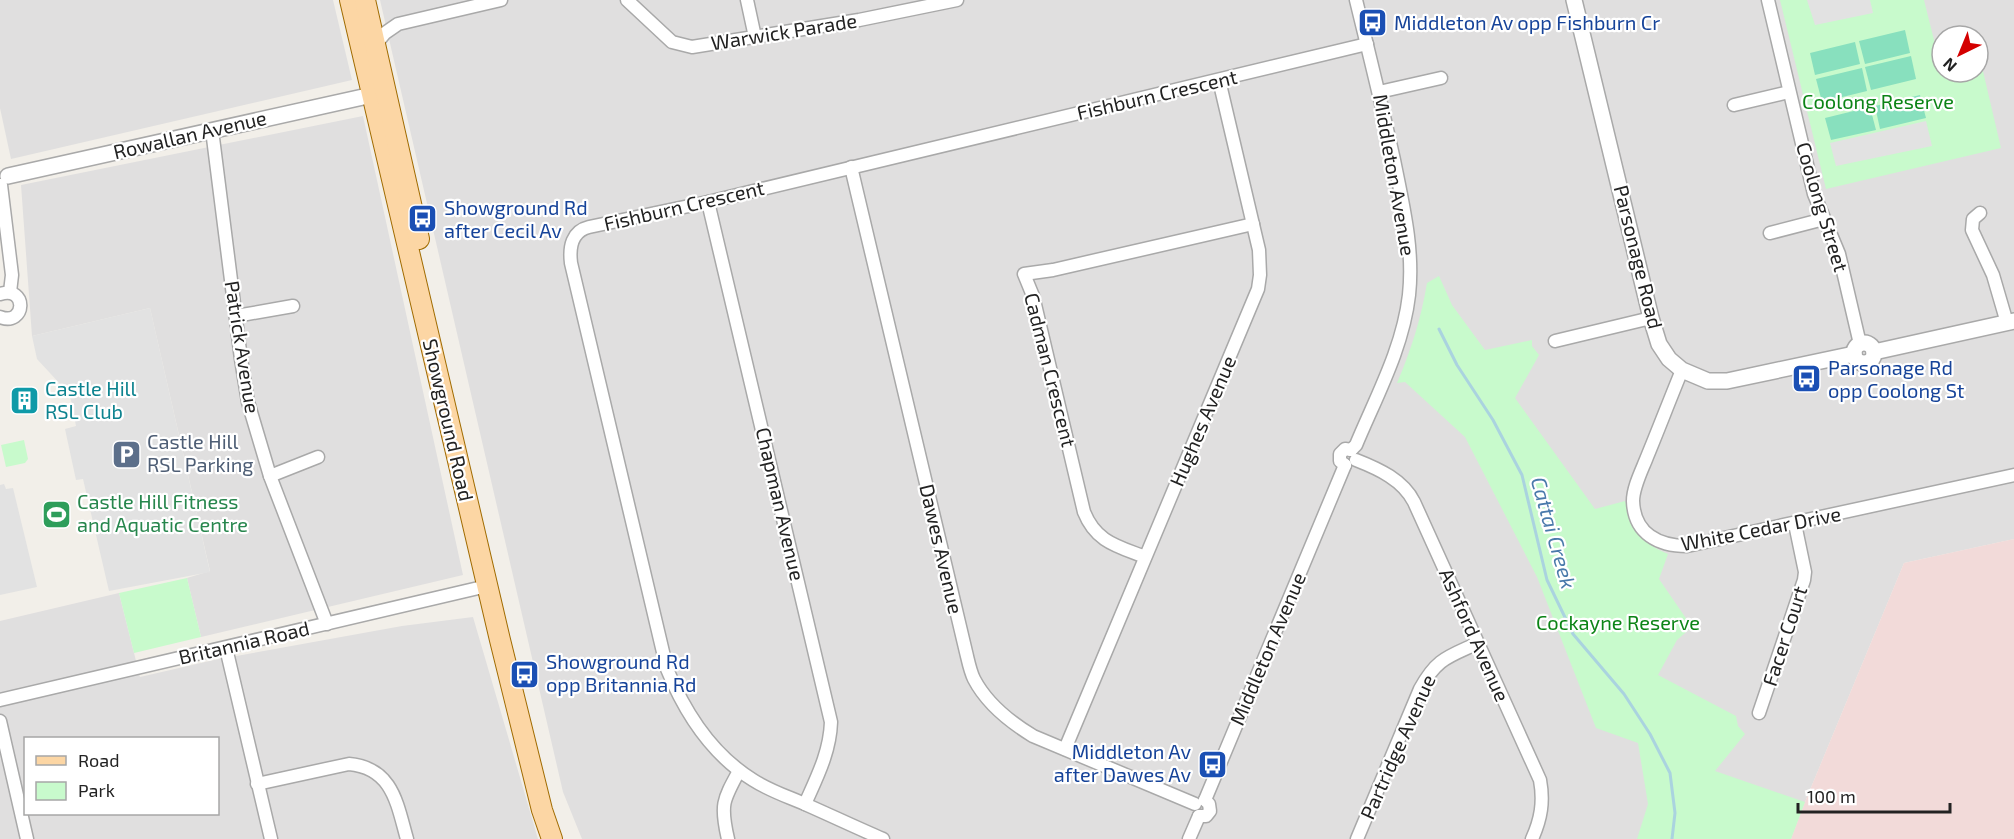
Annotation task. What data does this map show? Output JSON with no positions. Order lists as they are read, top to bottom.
{
  "streets": {
    "main road": ["Showground Road"],
    "street": [
      "Warwick Parade",
      "Fishburn Crescent",
      "Rowallan Avenue",
      "Middleton Avenue",
      "Coolong Street",
      "Parsonage Road",
      "Patrick Avenue",
      "Cadman Crescent",
      "Hughes Avenue",
      "Chapman Avenue",
      "White Cedar Drive",
      "Dawes Avenue",
      "Ashford Avenue",
      "Facer Court",
      "Britannia Road",
      "Partridge Avenue"
    ]
  },
  "crossings": [
    ["Fishburn Crescent", "Middleton Avenue"],
    ["Fishburn Crescent", "Hughes Avenue"],
    ["Fishburn Crescent", "Chapman Avenue"],
    ["Fishburn Crescent", "Dawes Avenue"],
    ["Rowallan Avenue", "Patrick Avenue"],
    ["Rowallan Avenue", "Showground Road"],
    ["Middleton Avenue", "Dawes Avenue"],
    ["Middleton Avenue", "Ashford Avenue"],
    ["Coolong Street", "Parsonage Road"],
    ["Parsonage Road", "White Cedar Drive"],
    ["Patrick Avenue", "Britannia Road"],
    ["Cadman Crescent", "Hughes Avenue"],
    ["Showground Road", "Britannia Road"],
    ["Hughes Avenue", "Dawes Avenue"],
    ["White Cedar Drive", "Facer Court"],
    ["Ashford Avenue", "Partridge Avenue"]
  ],
  "water": ["Cattai Creek"],
  "parks": ["Coolong Reserve", "Cockayne Reserve"],
  "places": {
    "bus stop": [
      "Middleton Av opp Fishburn Cr",
      "Showground Rd after Cecil Av",
      "Parsonage Rd opp Coolong St",
      "Showground Rd opp Britannia Rd",
      "Middleton Av after Dawes Av"
    ],
    "building": ["Castle Hill RSL Club"],
    "parking": ["Castle Hill RSL Parking"],
    "sports": ["Castle Hill Fitness and Aquatic Centre"]
  },
  "legend": ["Road", "Park"],
  "scale_bar": "100 m",
  "north": "bottom left"
}
